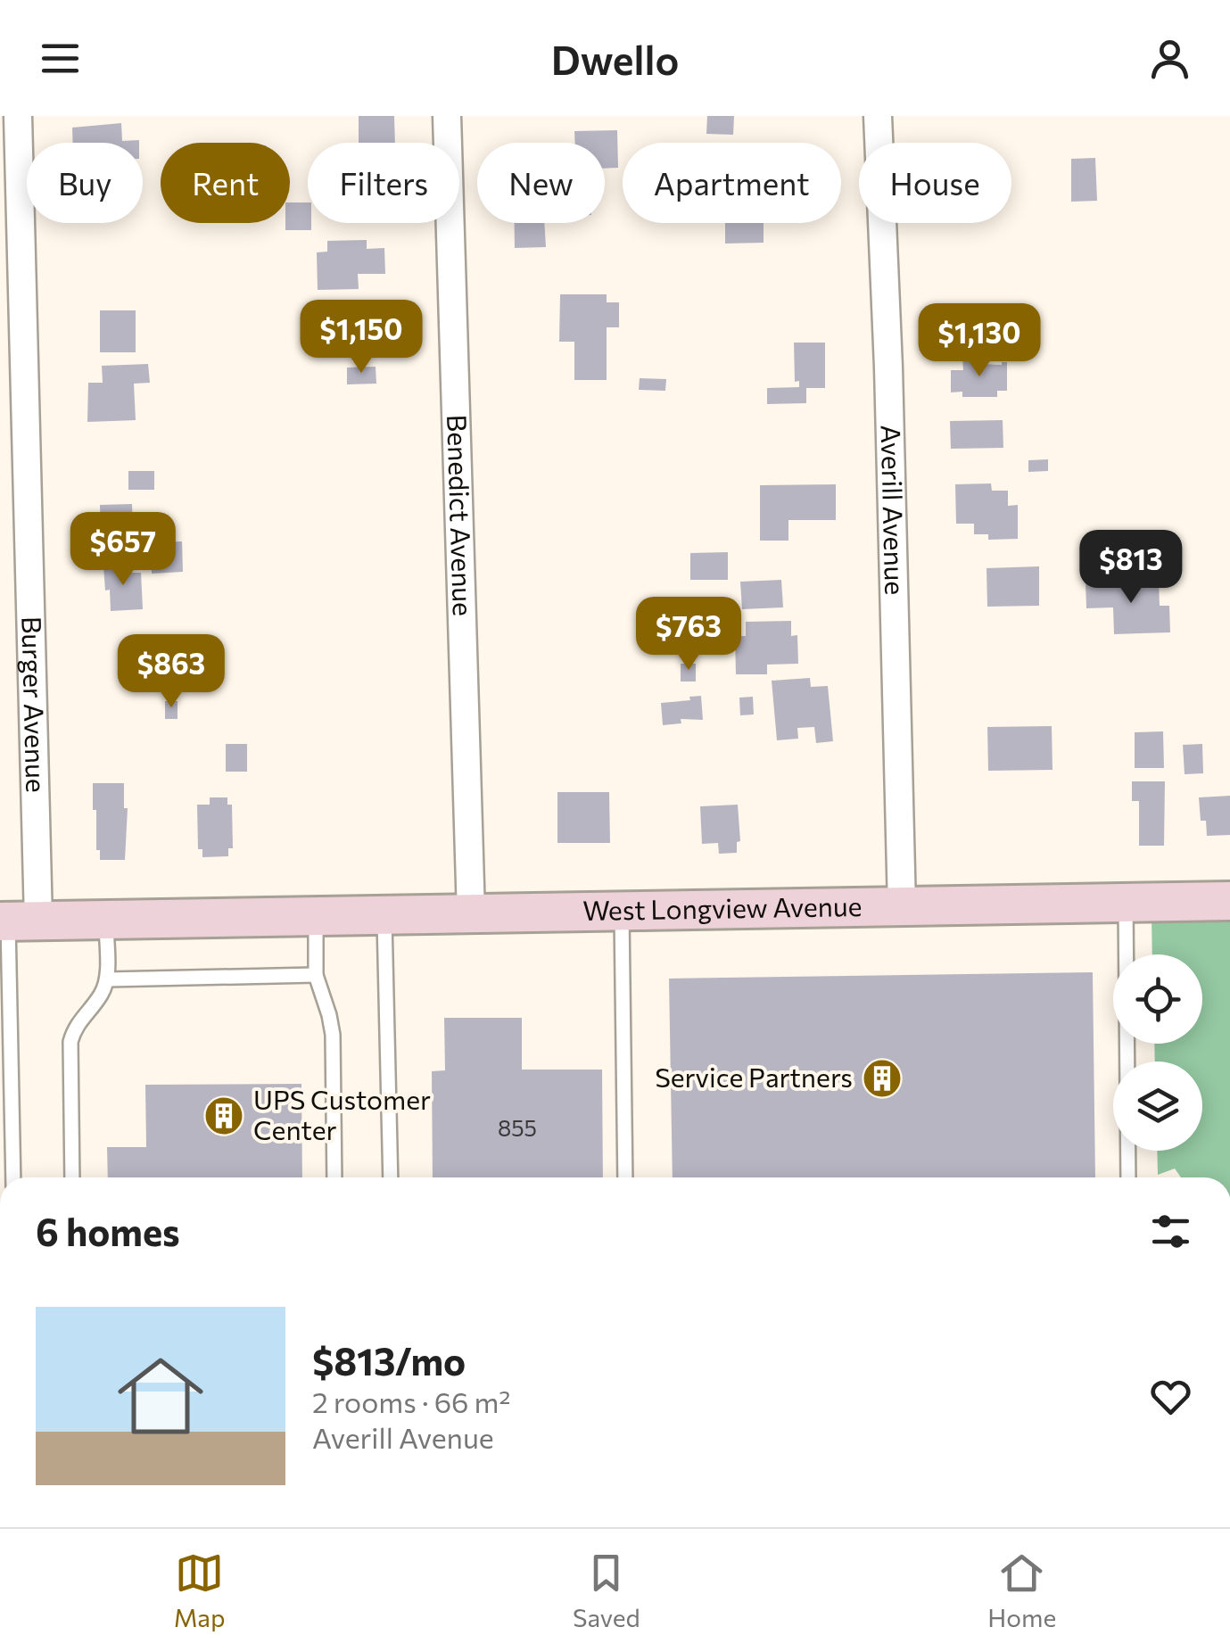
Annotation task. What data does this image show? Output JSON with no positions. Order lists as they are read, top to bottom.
{
  "streets": {
    "street": [
      "Averill Avenue",
      "Benedict Avenue",
      "Burger Avenue",
      "West Longview Avenue"
    ]
  },
  "crossings": [
    ["Averill Avenue", "West Longview Avenue"],
    ["Benedict Avenue", "West Longview Avenue"],
    ["Burger Avenue", "West Longview Avenue"]
  ],
  "places": {
    "building": ["Service Partners", "UPS Customer Center"]
  },
  "house_numbers": ["855"],
  "page": {
    "header": "Dwello",
    "chip": [
      "Buy",
      "Rent",
      "Filters",
      "New",
      "Apartment",
      "House"
    ],
    "price": [
      "$1,150",
      "$1,130",
      "$657",
      "$813",
      "$763",
      "$863"
    ],
    "heading": "6 homes",
    "list": [
      {
        "name": "$813/mo",
        "note": "2 rooms · 66 m² · Averill Avenue"
      }
    ],
    "tabs": ["Map", "Saved", "Home"]
  }
}
